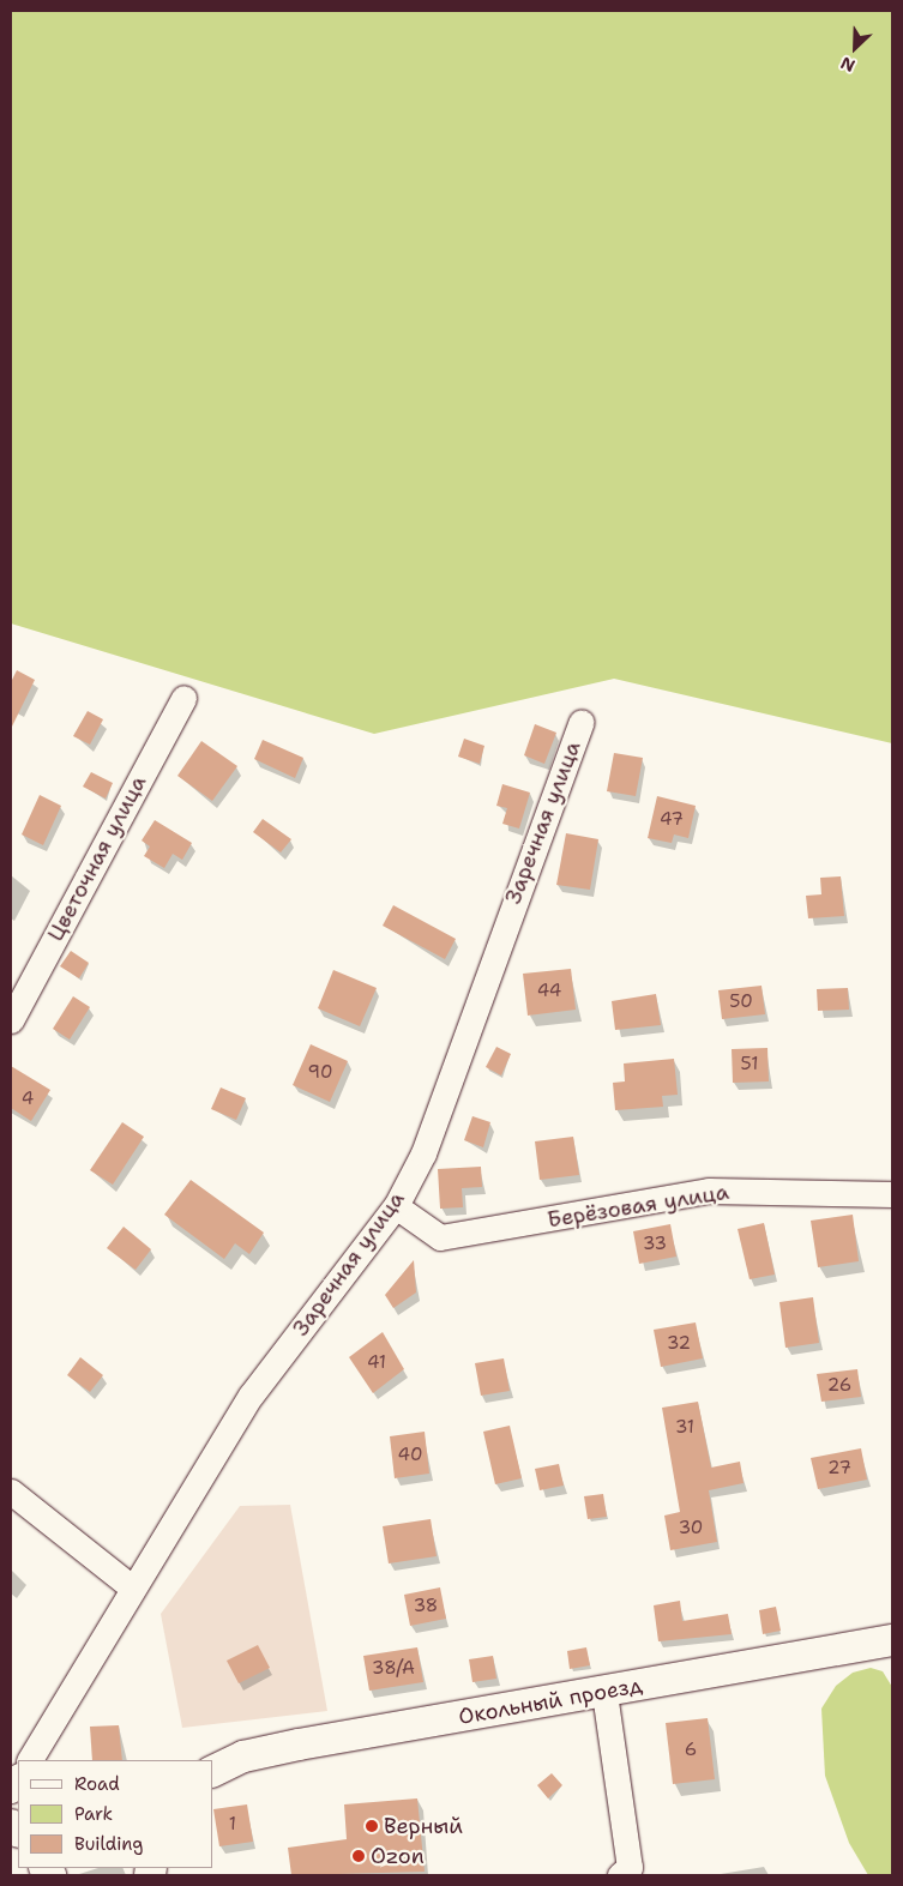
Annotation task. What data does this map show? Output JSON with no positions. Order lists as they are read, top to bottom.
{
  "streets": {
    "street": [
      "Заречная улица",
      "Цветочная улица",
      "Берёзовая улица",
      "Окольный проезд"
    ]
  },
  "crossings": [
    ["Заречная улица", "Берёзовая улица"]
  ],
  "places": ["Верный", "Ozon"],
  "house_numbers": [
    "47",
    "44",
    "50",
    "51",
    "90",
    "4",
    "33",
    "32",
    "41",
    "26",
    "31",
    "40",
    "27",
    "30",
    "38",
    "38/А",
    "6",
    "1"
  ],
  "legend": ["Road", "Park", "Building"],
  "north": "bottom left"
}
